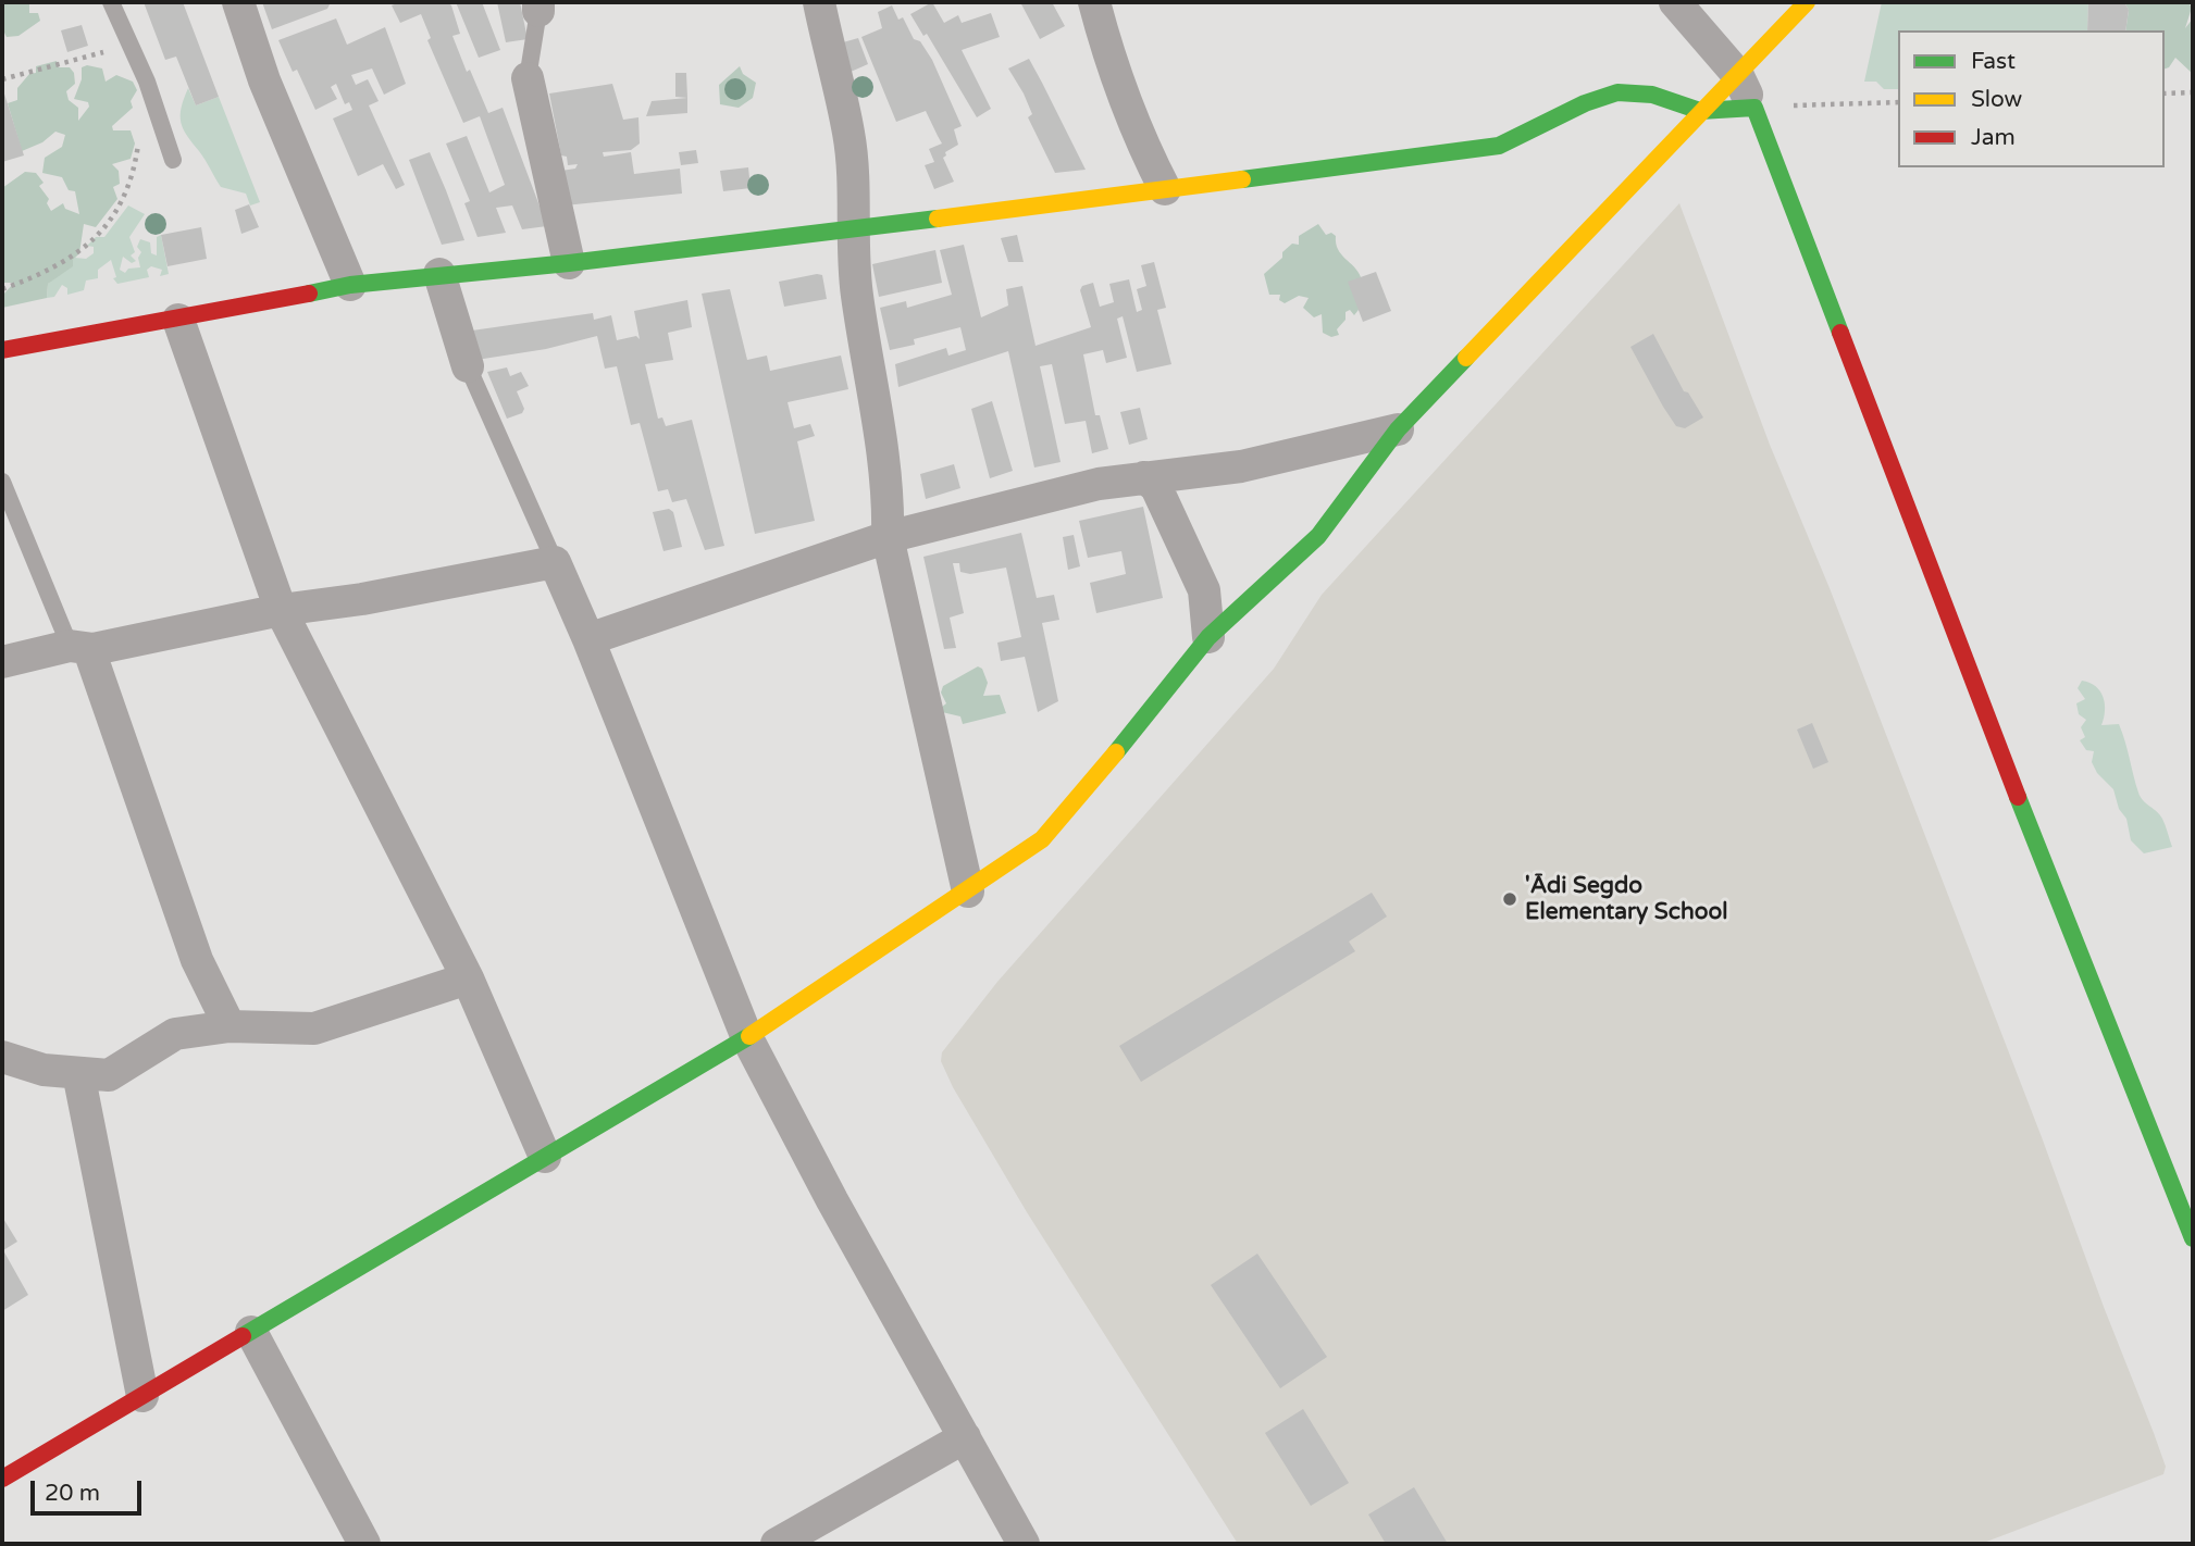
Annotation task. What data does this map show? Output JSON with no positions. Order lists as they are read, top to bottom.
{
  "places": ["'Ādi Segdo Elementary School"],
  "legend": ["Fast", "Slow", "Jam"],
  "scale_bar": "20 m"
}
